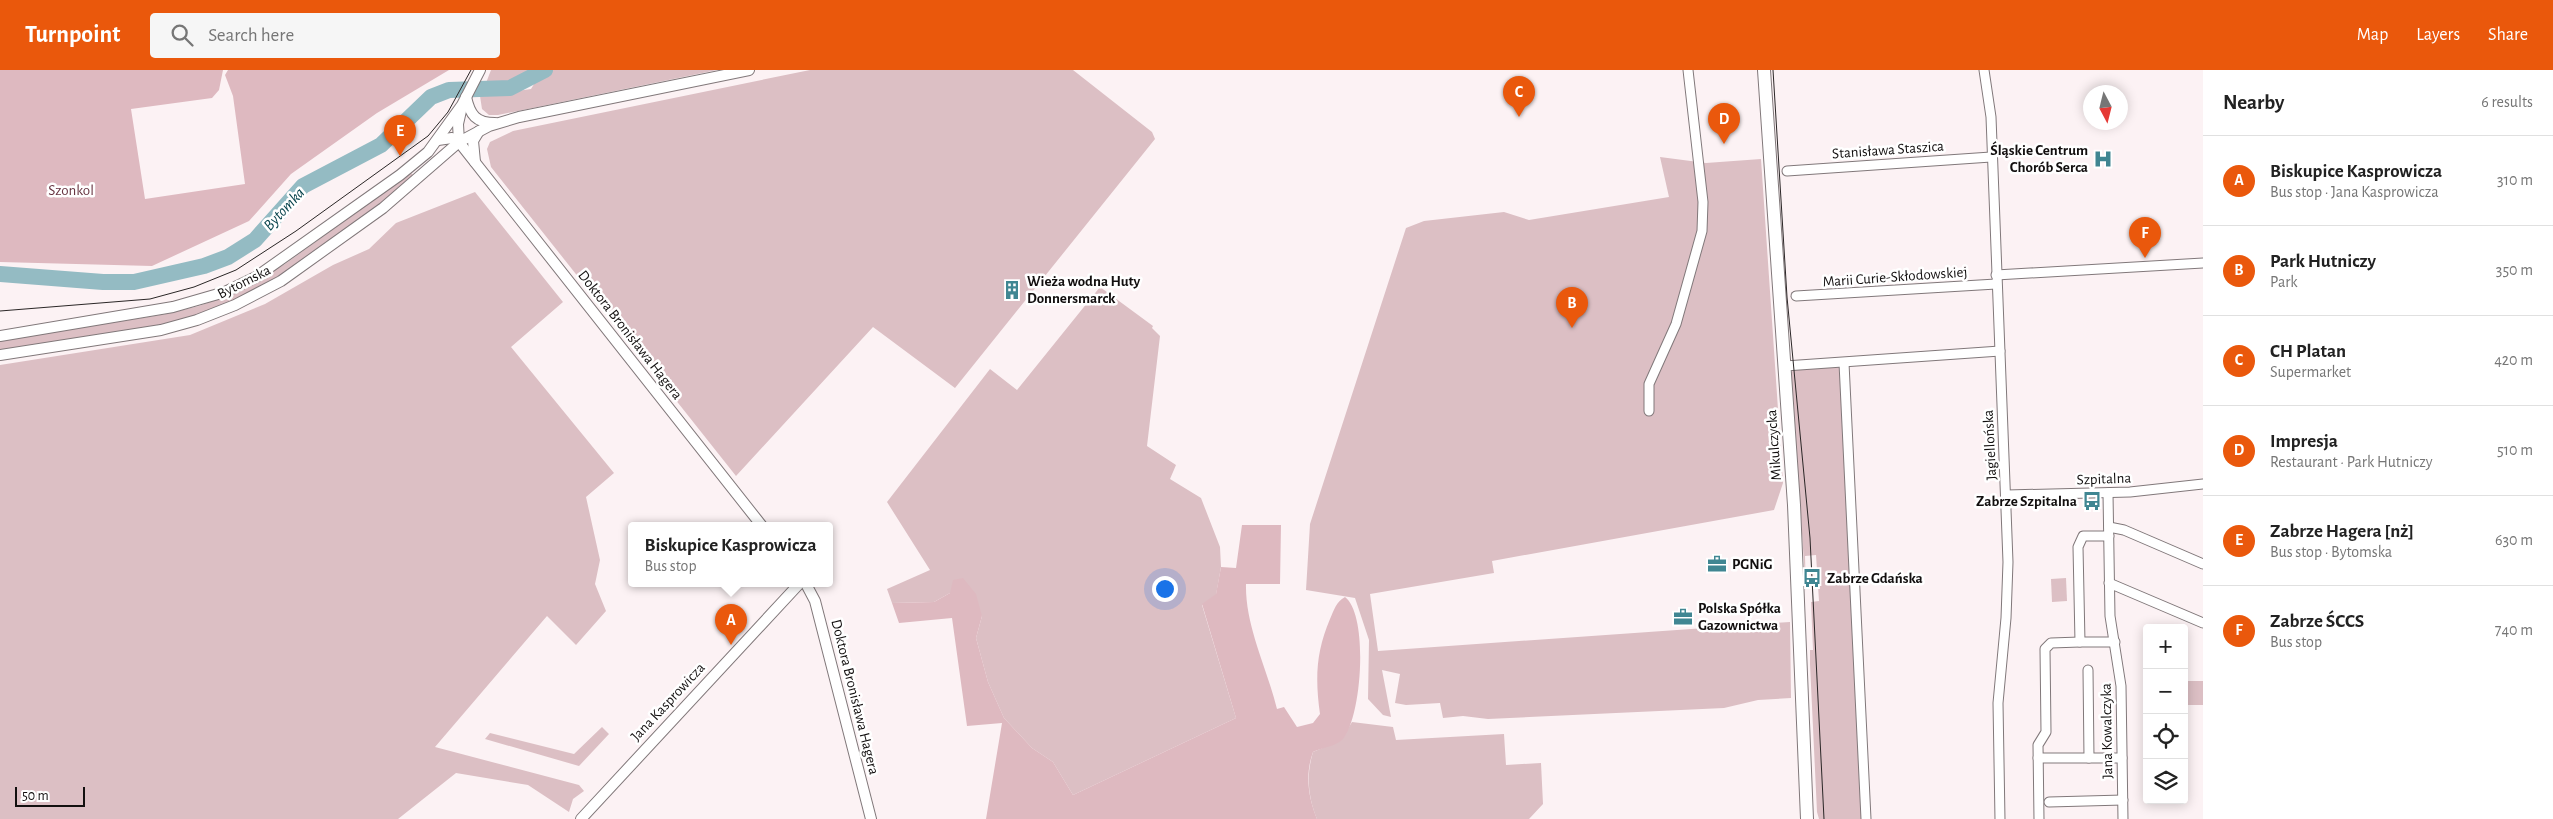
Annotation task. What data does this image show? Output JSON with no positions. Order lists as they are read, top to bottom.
{
  "streets": {
    "main road": ["Mikulczycka"],
    "street": [
      "Stanisława Staszica",
      "Marii Curie-Skłodowskiej",
      "Bytomska",
      "Doktora Bronisława Hagera",
      "Jagiellońska",
      "Szpitalna",
      "Jana Kasprowicza",
      "Jana Kowalczyka"
    ]
  },
  "crossings": [
    ["Stanisława Staszica", "Jagiellońska"],
    ["Marii Curie-Skłodowskiej", "Jagiellońska"],
    ["Bytomska", "Doktora Bronisława Hagera"],
    ["Jagiellońska", "Szpitalna"],
    ["Szpitalna", "Jana Kowalczyka"]
  ],
  "water": ["Bytomka"],
  "parks": ["Szonkol"],
  "places": {
    "hospital": ["Śląskie Centrum Chorób Serca"],
    "building": ["Wieża wodna Huty Donnersmarck"],
    "bus stop": ["Zabrze Szpitalna", "Zabrze Gdańska"],
    "office": ["PGNiG", "Polska Spółka Gazownictwa"]
  },
  "scale_bar": "50 m",
  "north": "bottom",
  "page": {
    "header": "Turnpoint",
    "search": "Search here",
    "nav": ["Map", "Layers", "Share"],
    "heading": ["Nearby", "6 results"],
    "pins": [
      "C",
      "D",
      "E",
      "F",
      "B",
      "A"
    ],
    "list": [
      {
        "mark": "A",
        "name": "Biskupice Kasprowicza",
        "note": "Bus stop · Jana Kasprowicza",
        "value": "310 m"
      },
      {
        "mark": "B",
        "name": "Park Hutniczy",
        "note": "Park",
        "value": "350 m"
      },
      {
        "mark": "C",
        "name": "CH Platan",
        "note": "Supermarket",
        "value": "420 m"
      },
      {
        "mark": "D",
        "name": "Impresja",
        "note": "Restaurant · Park Hutniczy",
        "value": "510 m"
      },
      {
        "mark": "E",
        "name": "Zabrze Hagera [nż]",
        "note": "Bus stop · Bytomska",
        "value": "630 m"
      },
      {
        "mark": "F",
        "name": "Zabrze ŚCCS",
        "note": "Bus stop",
        "value": "740 m"
      }
    ],
    "popup": ["Biskupice Kasprowicza", "Bus stop"],
    "map_buttons": ["+", "−"],
    "scale": "50 m"
  }
}
